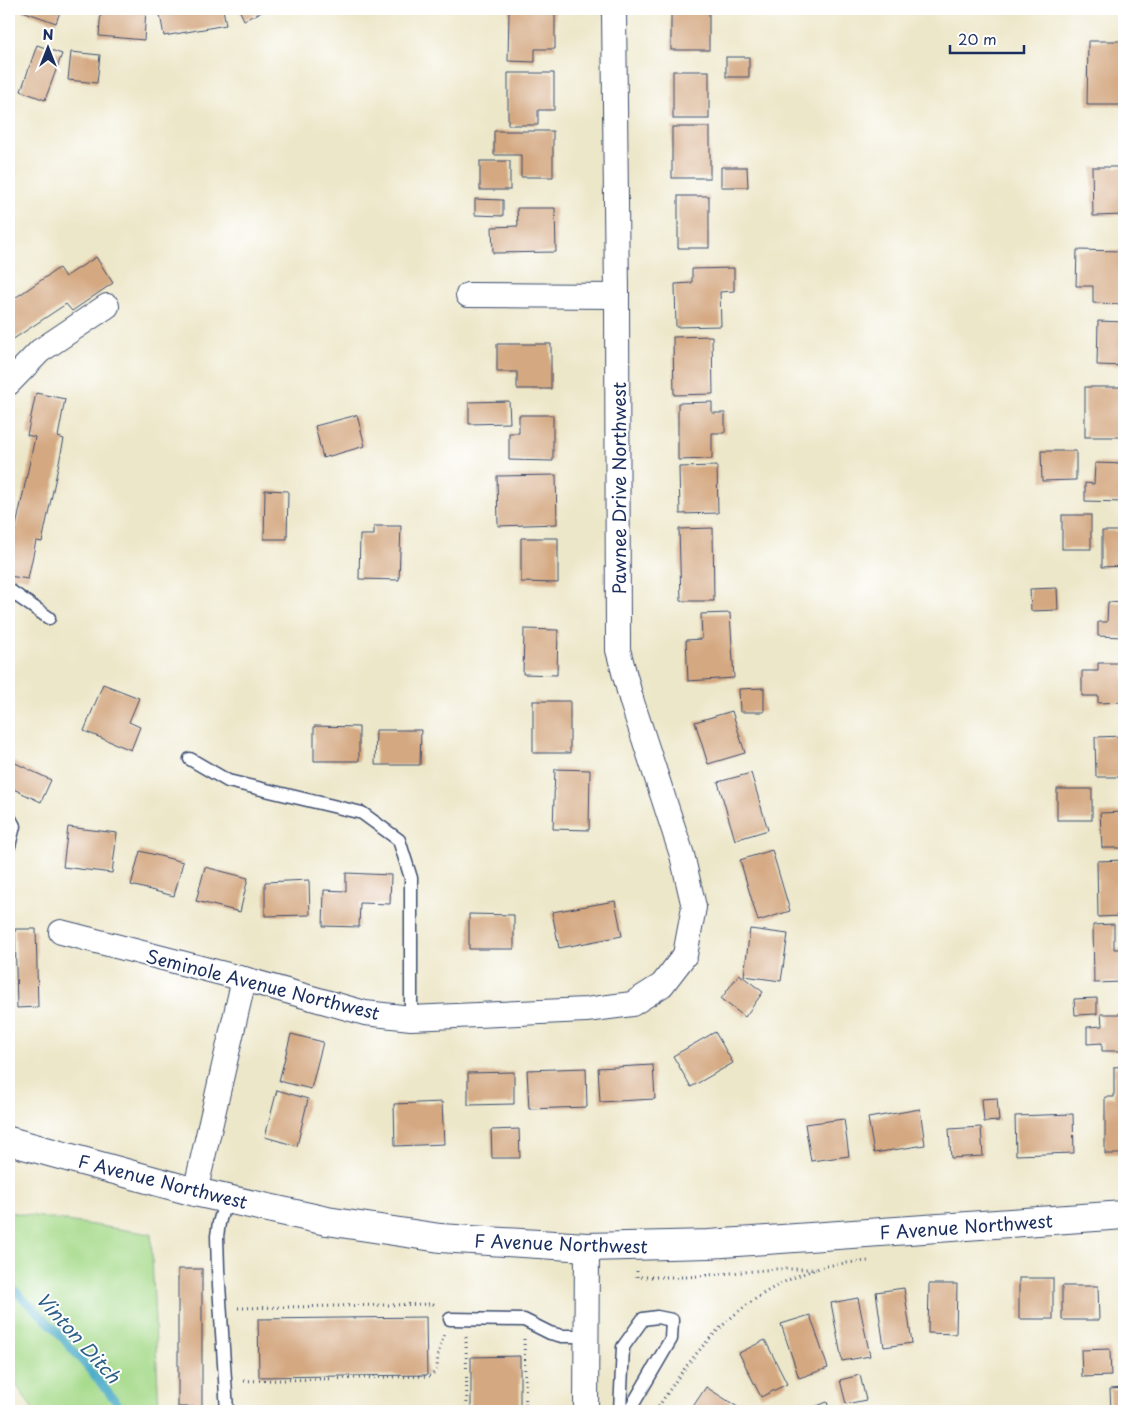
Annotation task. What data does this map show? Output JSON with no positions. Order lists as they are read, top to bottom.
{
  "streets": {
    "main road": ["F Avenue Northwest"],
    "street": ["Pawnee Drive Northwest", "Seminole Avenue Northwest"]
  },
  "crossings": [
    ["Pawnee Drive Northwest", "Seminole Avenue Northwest"]
  ],
  "water": ["Vinton Ditch"],
  "scale_bar": "20 m",
  "north": "top"
}
